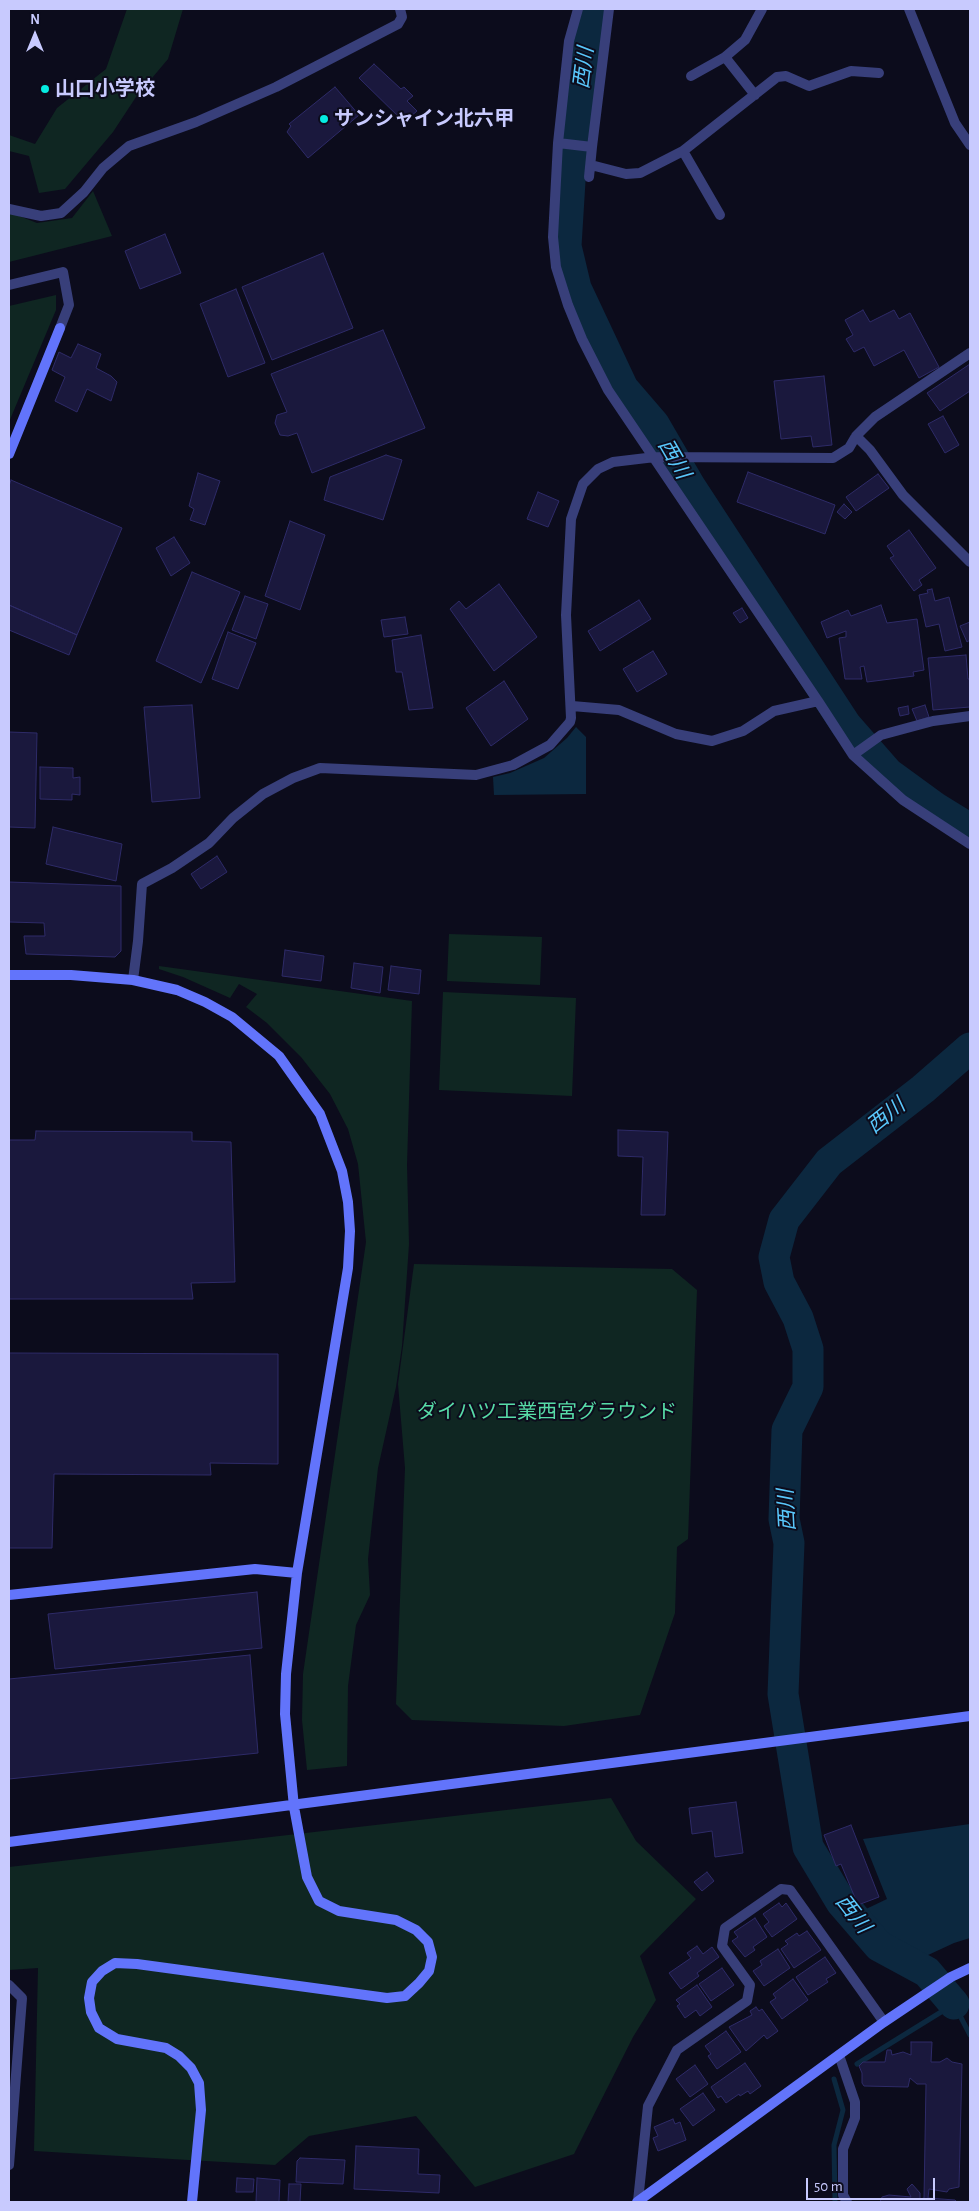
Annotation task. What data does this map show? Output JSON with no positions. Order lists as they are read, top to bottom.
{
  "water": ["西川"],
  "parks": ["ダイハツ工業西宮グラウンド"],
  "places": ["山口小学校", "サンシャイン北六甲"],
  "scale_bar": "50 m",
  "north": "top"
}
